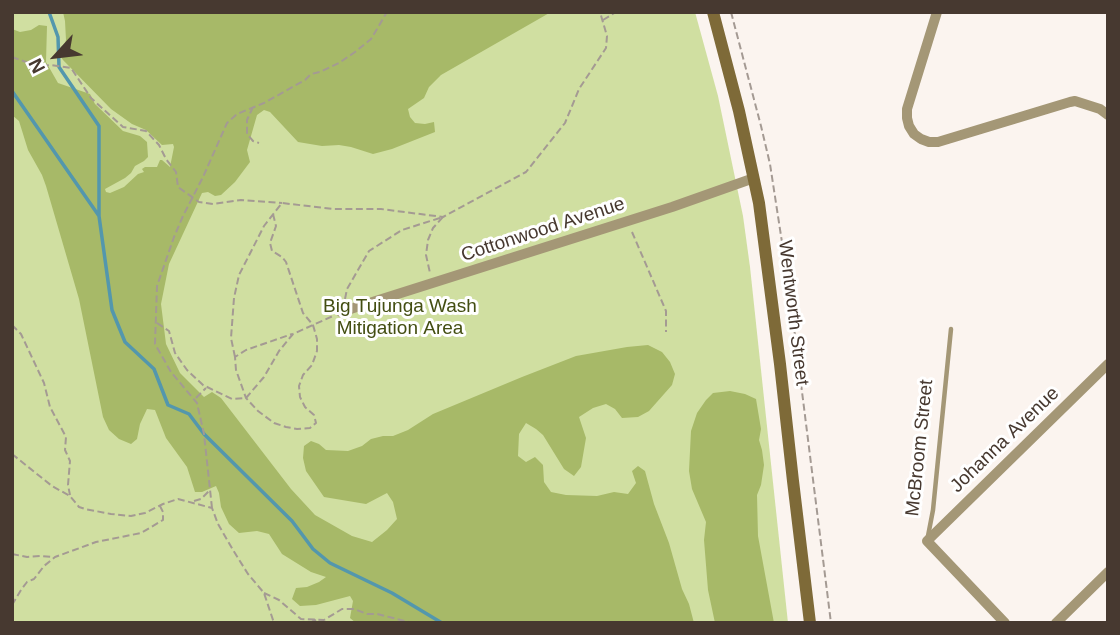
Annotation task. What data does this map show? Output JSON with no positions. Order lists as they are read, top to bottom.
{
  "streets": {
    "main road": ["Wentworth Street"],
    "street": ["Cottonwood Avenue", "Johanna Avenue", "McBroom Street"]
  },
  "crossings": [
    ["Cottonwood Avenue", "Wentworth Street"],
    ["Johanna Avenue", "McBroom Street"]
  ],
  "parks": ["Big Tujunga Wash Mitigation Area"],
  "north": "bottom left"
}
